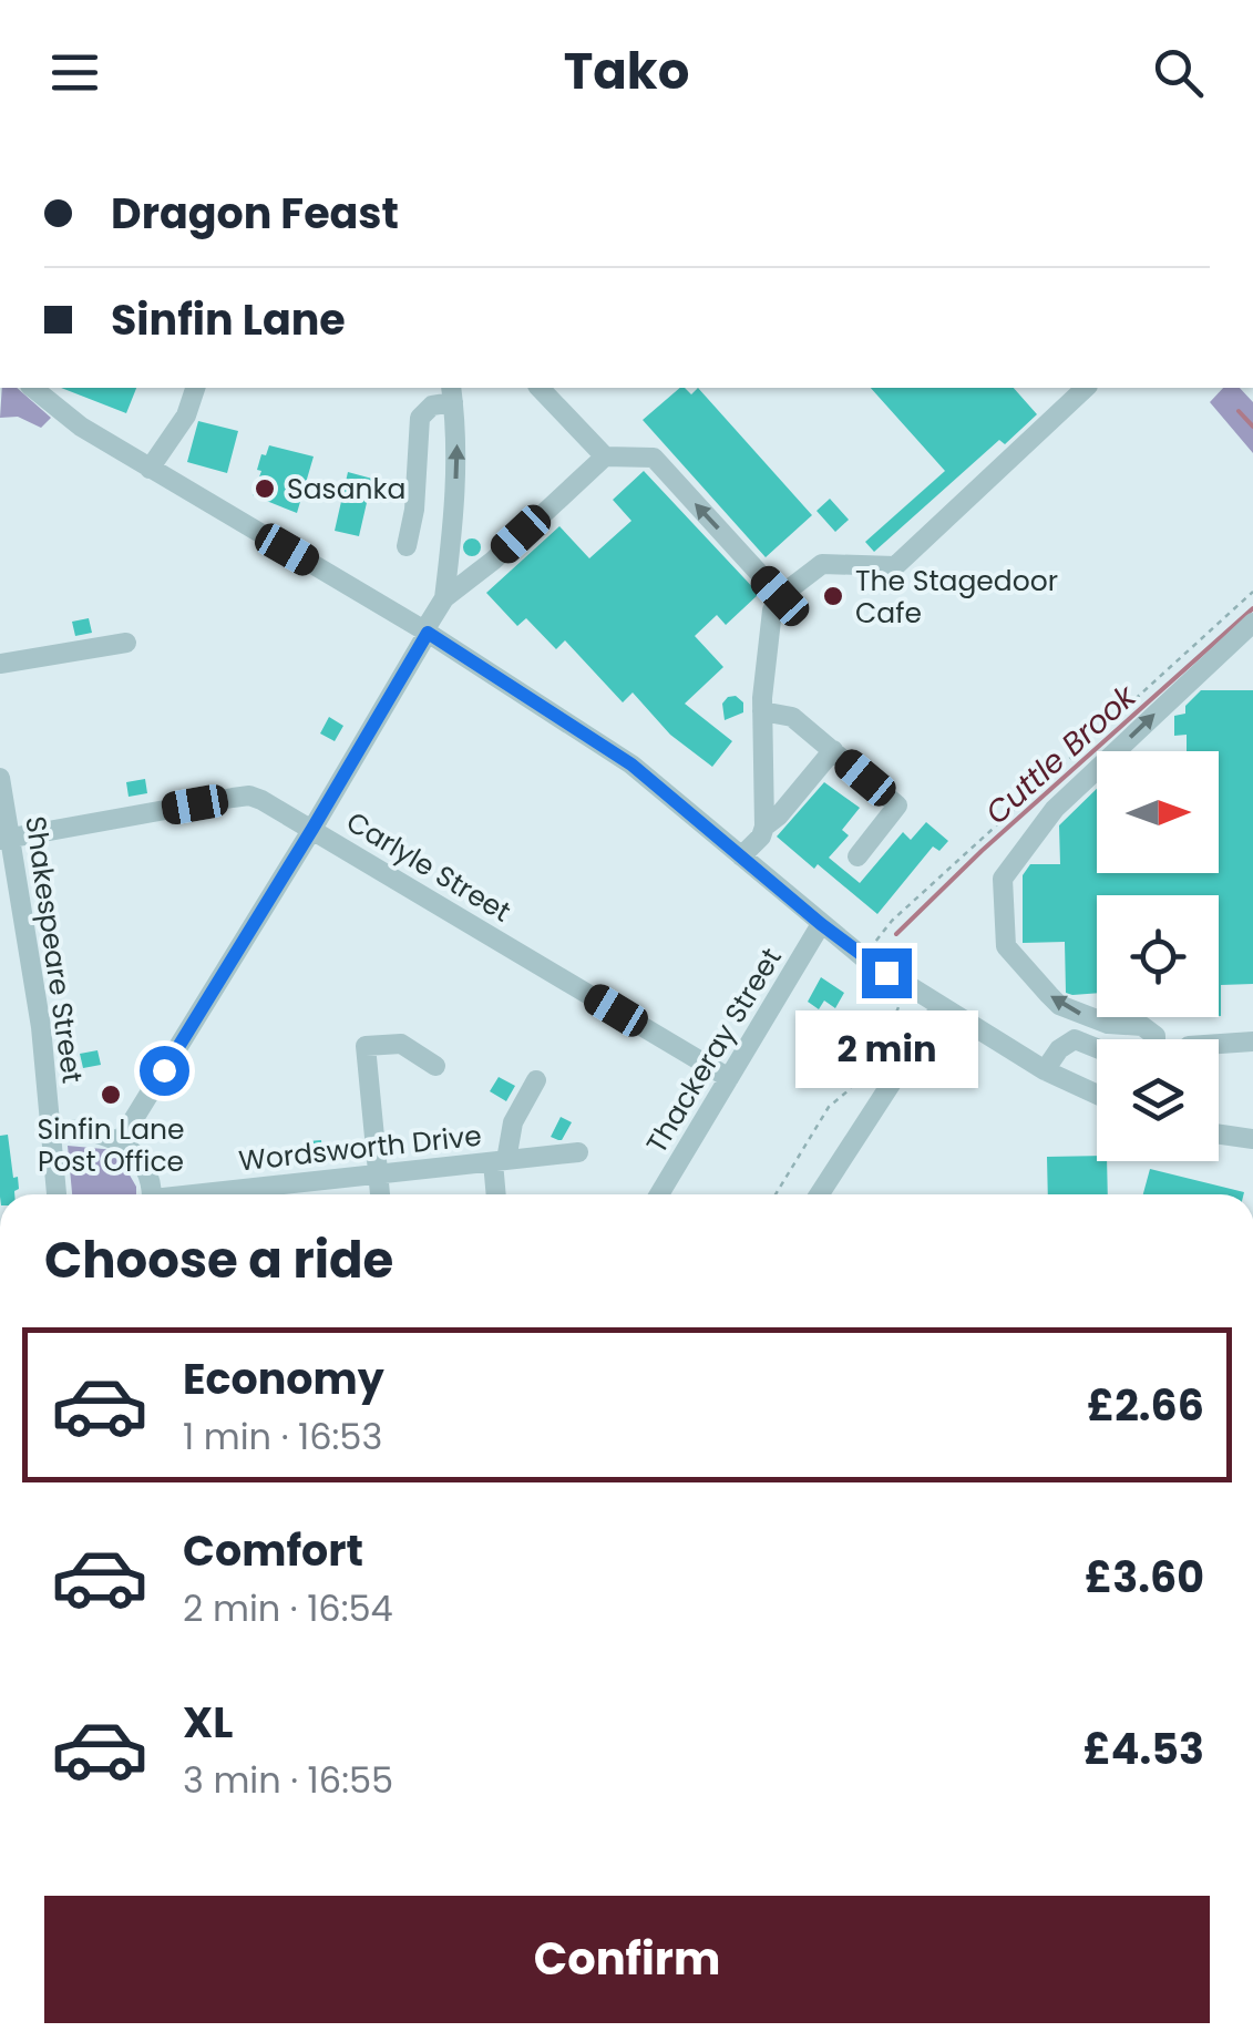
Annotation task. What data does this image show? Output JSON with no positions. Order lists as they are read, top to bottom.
{
  "streets": {
    "street": [
      "Carlyle Street",
      "Shakespeare Street",
      "Thackeray Street",
      "Wordsworth Drive"
    ]
  },
  "crossings": [
    ["Carlyle Street", "Shakespeare Street"],
    ["Carlyle Street", "Thackeray Street"]
  ],
  "water": ["Cuttle Brook"],
  "places": ["Sasanka", "The Stagedoor Cafe", "Sinfin Lane Post Office"],
  "north": "right",
  "page": {
    "header": "Tako",
    "banner": ["Dragon Feast", "Sinfin Lane"],
    "bubble": "2 min",
    "heading": "Choose a ride",
    "list": [
      {
        "name": "Economy",
        "note": "1 min · 16:53",
        "value": "£2.66"
      },
      {
        "name": "Comfort",
        "note": "2 min · 16:54",
        "value": "£3.60"
      },
      {
        "name": "XL",
        "note": "3 min · 16:55",
        "value": "£4.53"
      }
    ],
    "buttons": "Confirm"
  }
}
